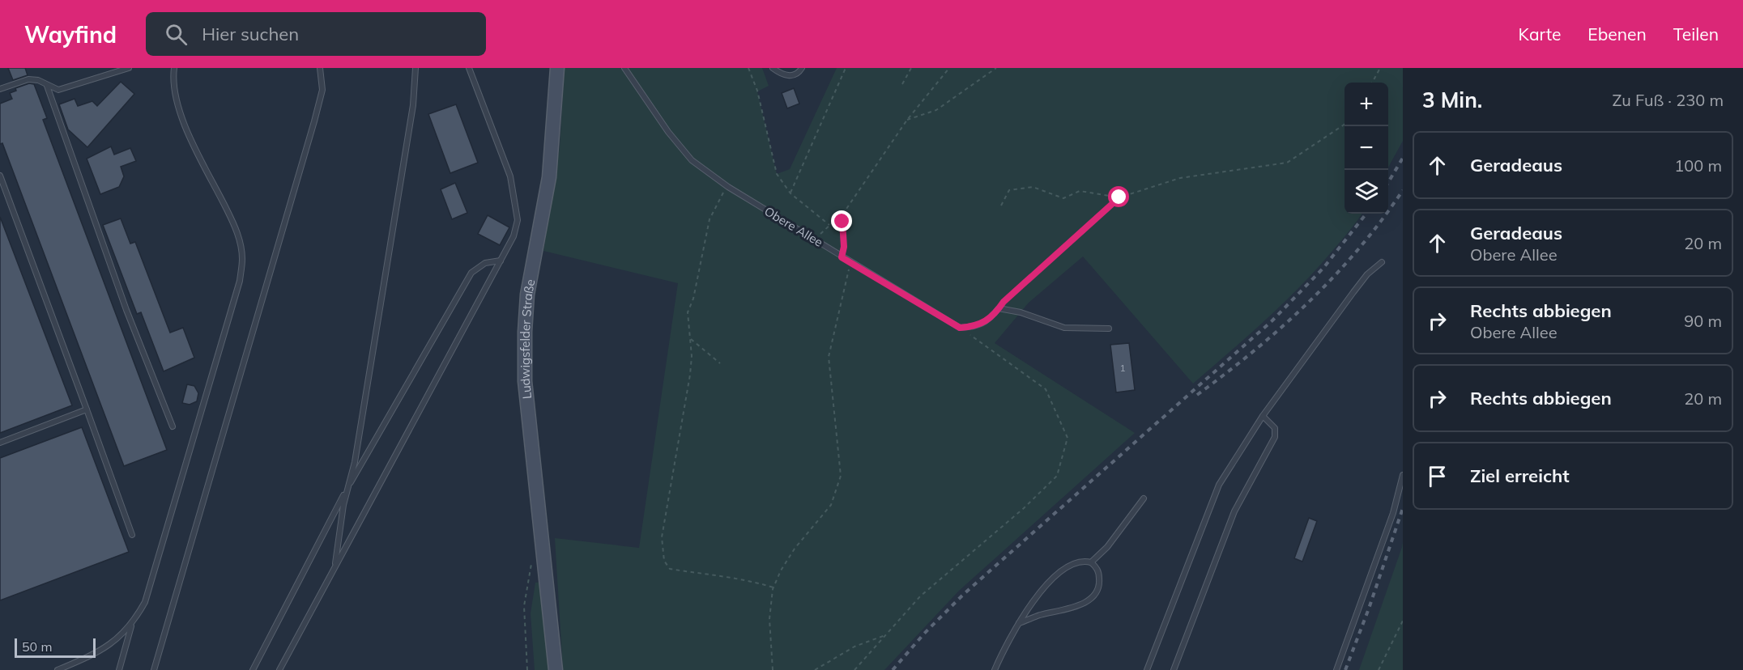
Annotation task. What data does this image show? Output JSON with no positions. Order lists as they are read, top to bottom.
{
  "streets": {
    "street": ["Ludwigsfelder Straße"],
    "lane": ["Obere Allee"]
  },
  "house_numbers": ["1"],
  "scale_bar": "50 m",
  "page": {
    "header": "Wayfind",
    "search": "Hier suchen",
    "nav": ["Karte", "Ebenen", "Teilen"],
    "heading": ["3 Min.", "Zu Fuß · 230 m"],
    "map_buttons": ["+", "−"],
    "list": [
      ["Geradeaus", "100 m"],
      ["Geradeaus", "Obere Allee", "20 m"],
      ["Rechts abbiegen", "Obere Allee", "90 m"],
      ["Rechts abbiegen", "20 m"],
      "Ziel erreicht"
    ],
    "scale": "50 m"
  }
}
